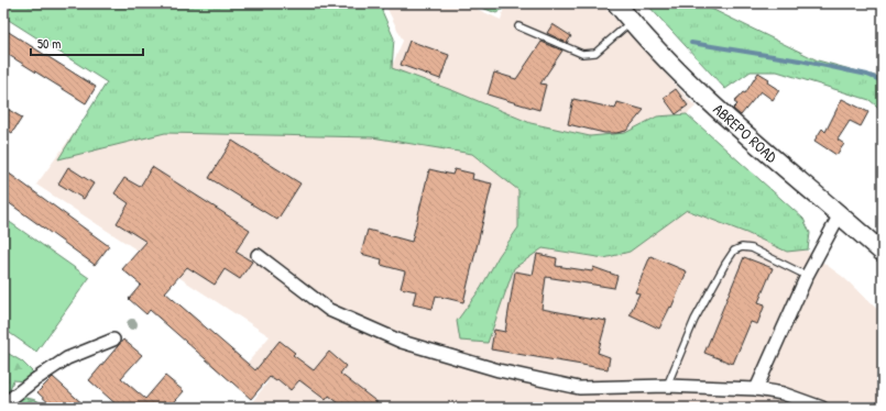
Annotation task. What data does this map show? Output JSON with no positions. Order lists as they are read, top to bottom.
{
  "streets": {
    "main road": ["ABREPO ROAD"]
  },
  "scale_bar": "50 m"
}
